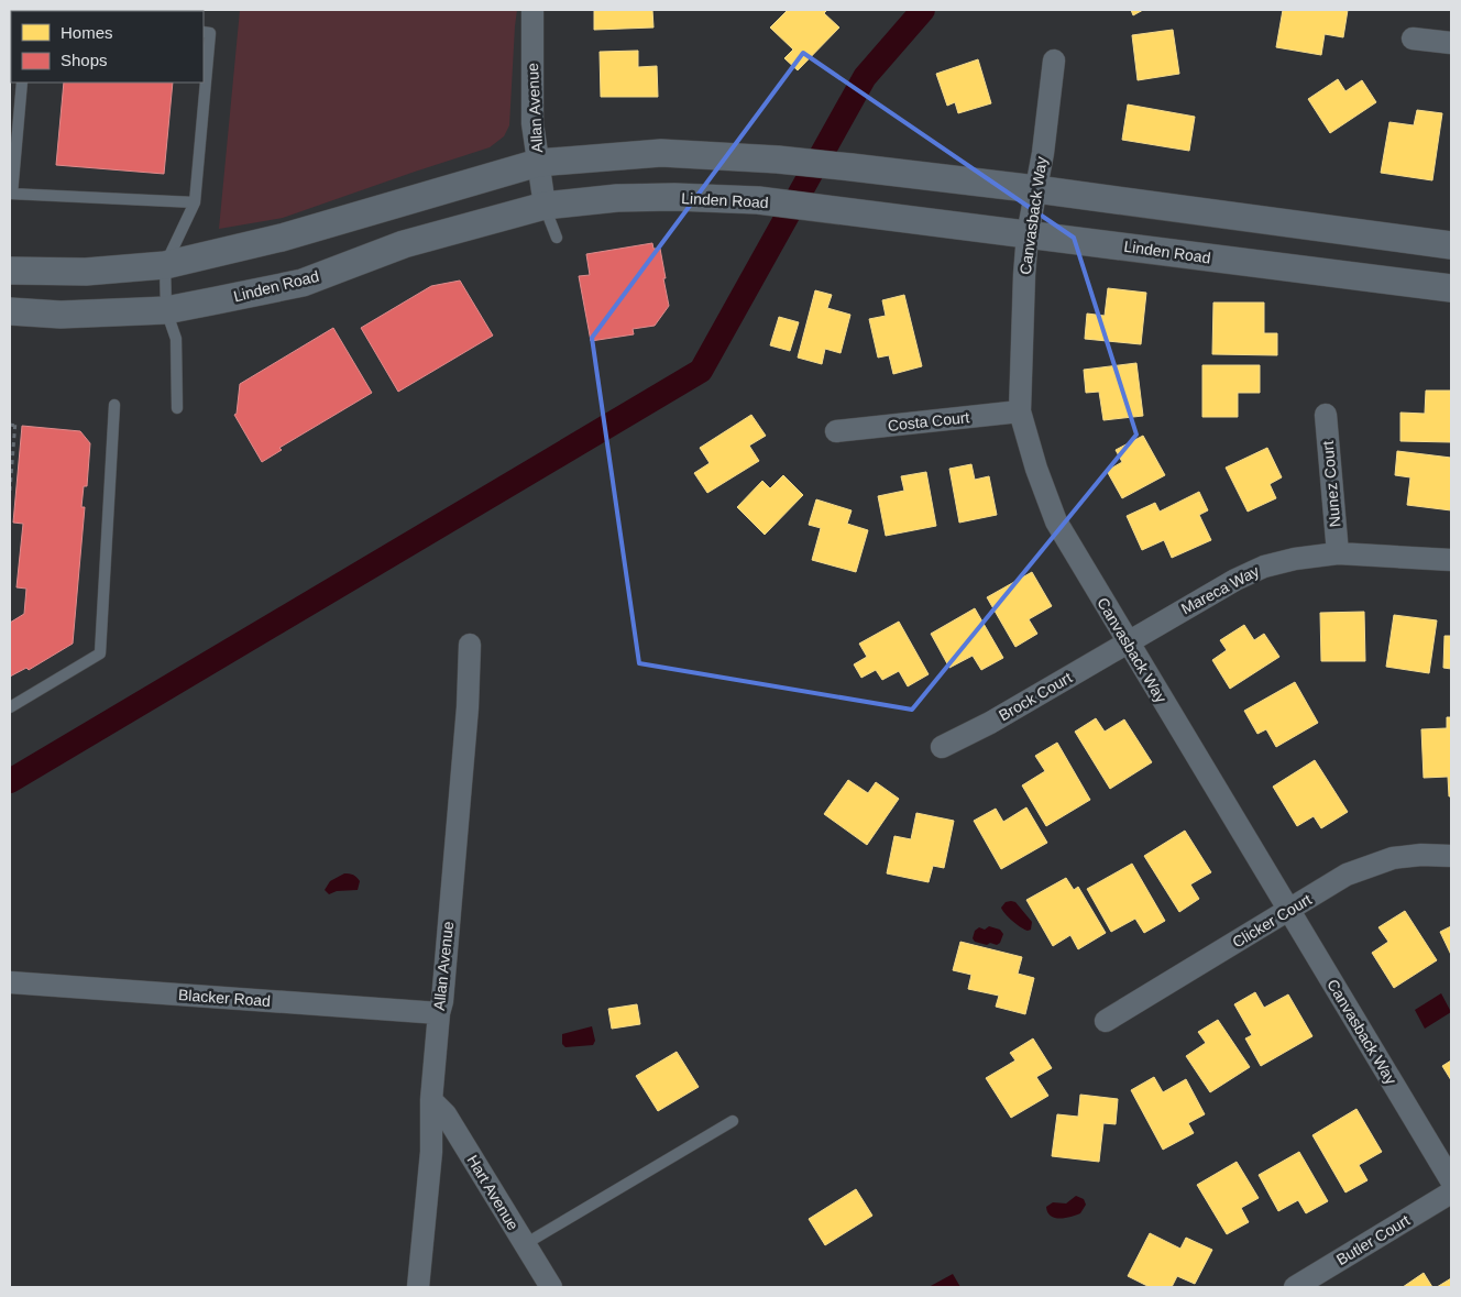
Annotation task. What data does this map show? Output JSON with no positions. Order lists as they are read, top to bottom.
{
  "streets": {
    "street": [
      "Allan Avenue",
      "Linden Road",
      "Canvasback Way",
      "Costa Court",
      "Nunez Court",
      "Mareca Way",
      "Brock Court",
      "Clicker Court",
      "Blacker Road",
      "Hart Avenue",
      "Butler Court"
    ]
  },
  "crossings": [
    ["Allan Avenue", "Linden Road"],
    ["Allan Avenue", "Blacker Road"],
    ["Allan Avenue", "Hart Avenue"],
    ["Linden Road", "Canvasback Way"],
    ["Canvasback Way", "Costa Court"],
    ["Canvasback Way", "Mareca Way"],
    ["Canvasback Way", "Brock Court"],
    ["Canvasback Way", "Clicker Court"],
    ["Nunez Court", "Mareca Way"],
    ["Mareca Way", "Brock Court"]
  ],
  "legend": ["Homes", "Shops"]
}
